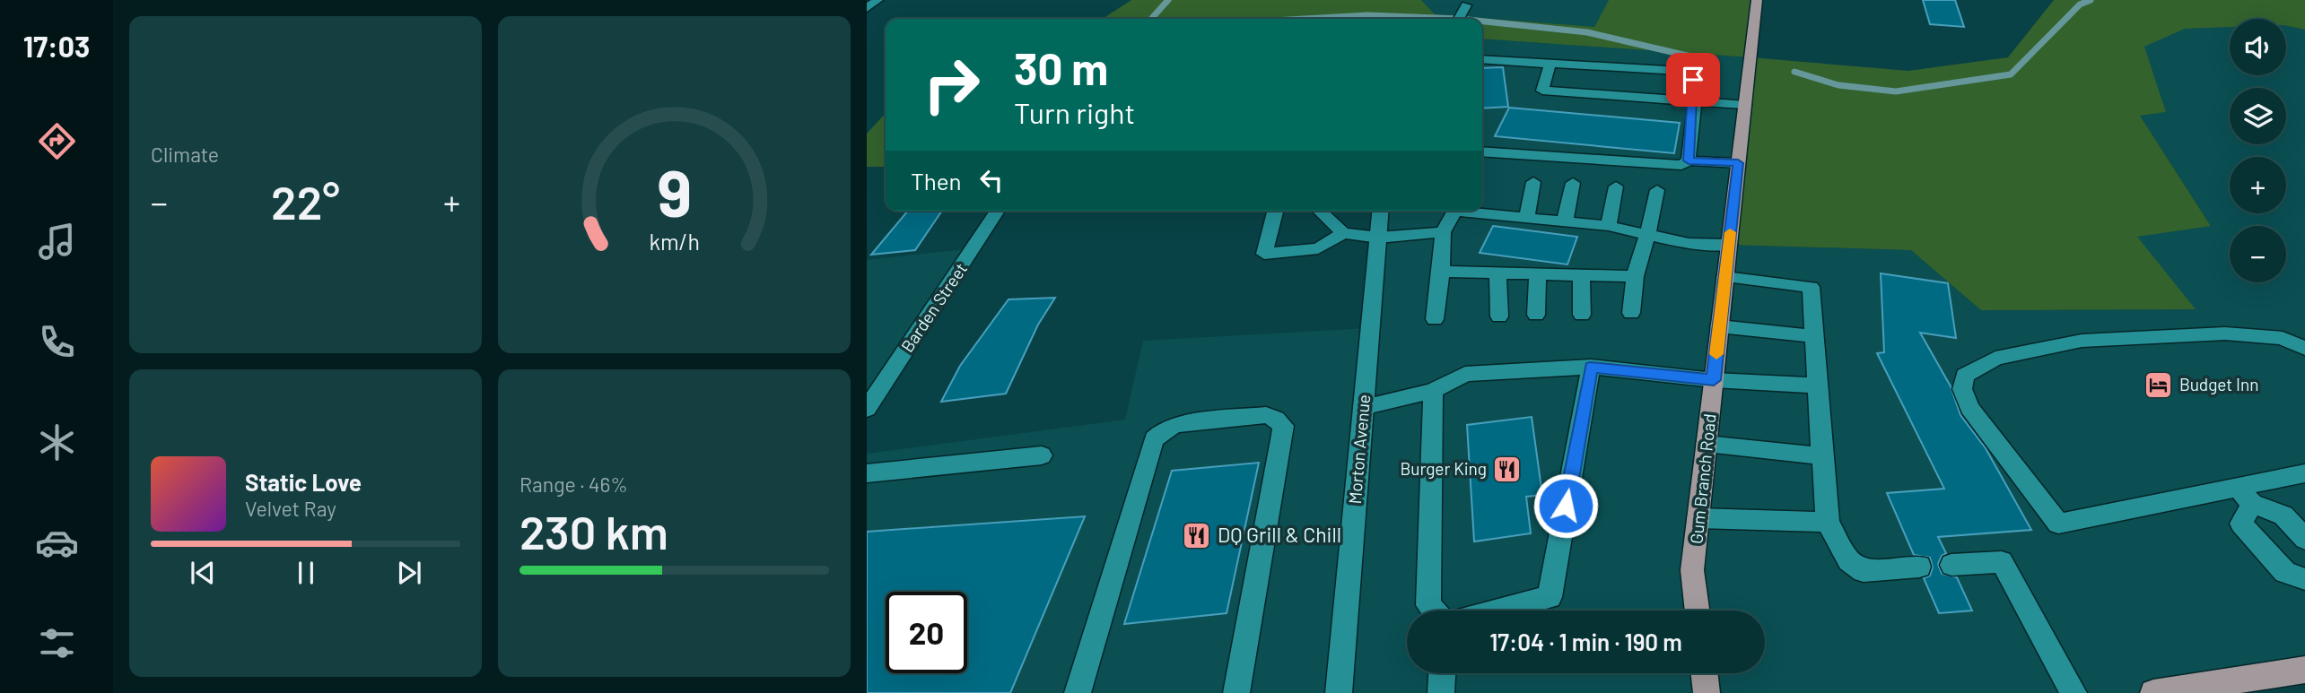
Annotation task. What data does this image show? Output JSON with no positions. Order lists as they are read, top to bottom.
{
  "streets": {
    "main road": ["Gum Branch Road"],
    "street": ["Barden Street", "Morton Avenue"]
  },
  "places": {
    "hotel": ["Budget Inn"],
    "restaurant": ["Burger King", "DQ Grill & Chill"]
  },
  "page": {
    "tabs": "17:03",
    "tile": [
      "Climate",
      ["Range · 46%", "230 km"]
    ],
    "map_buttons": ["+", "−"],
    "turn": ["30 m", "Turn right"],
    "then": "Then",
    "heat": ["−", "22°", "+"],
    "song": ["Static Love", "Velvet Ray"],
    "limit": "20",
    "trip": "17:04 · 1 min · 190 m",
    "gauge": ["9", "km/h"]
  }
}
